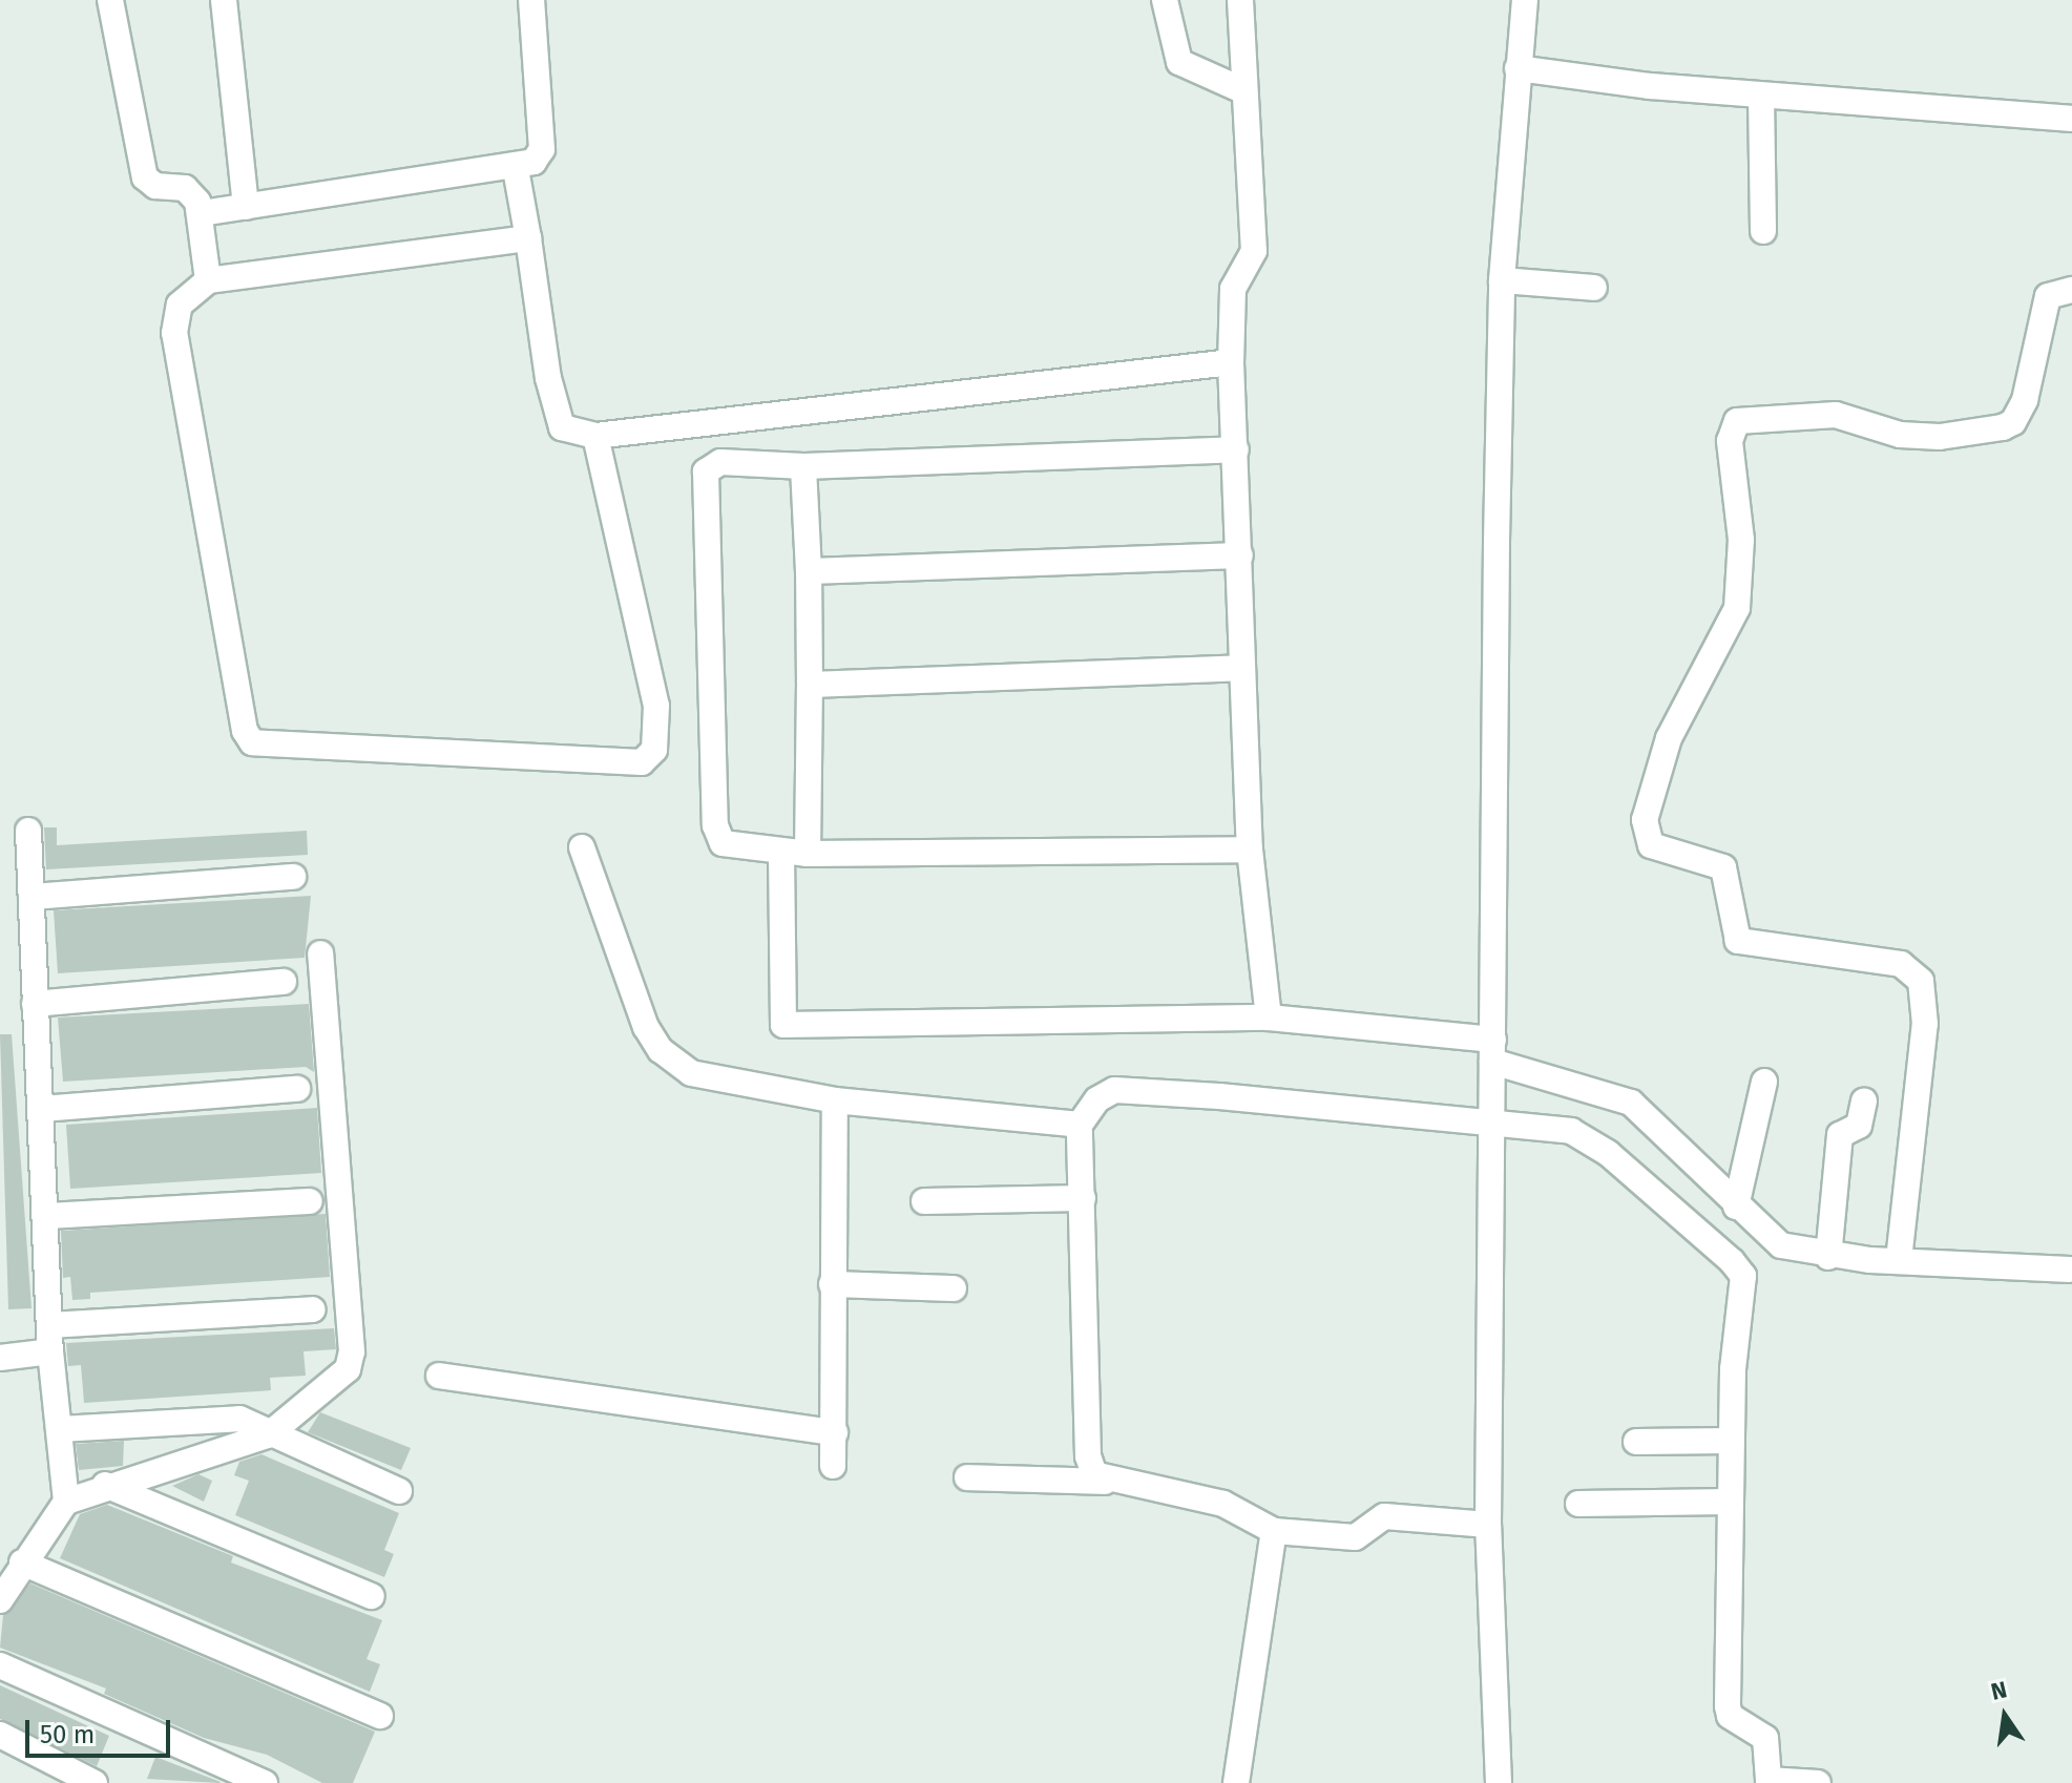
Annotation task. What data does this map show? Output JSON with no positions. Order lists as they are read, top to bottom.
{
  "scale_bar": "50 m",
  "north": "top"
}
